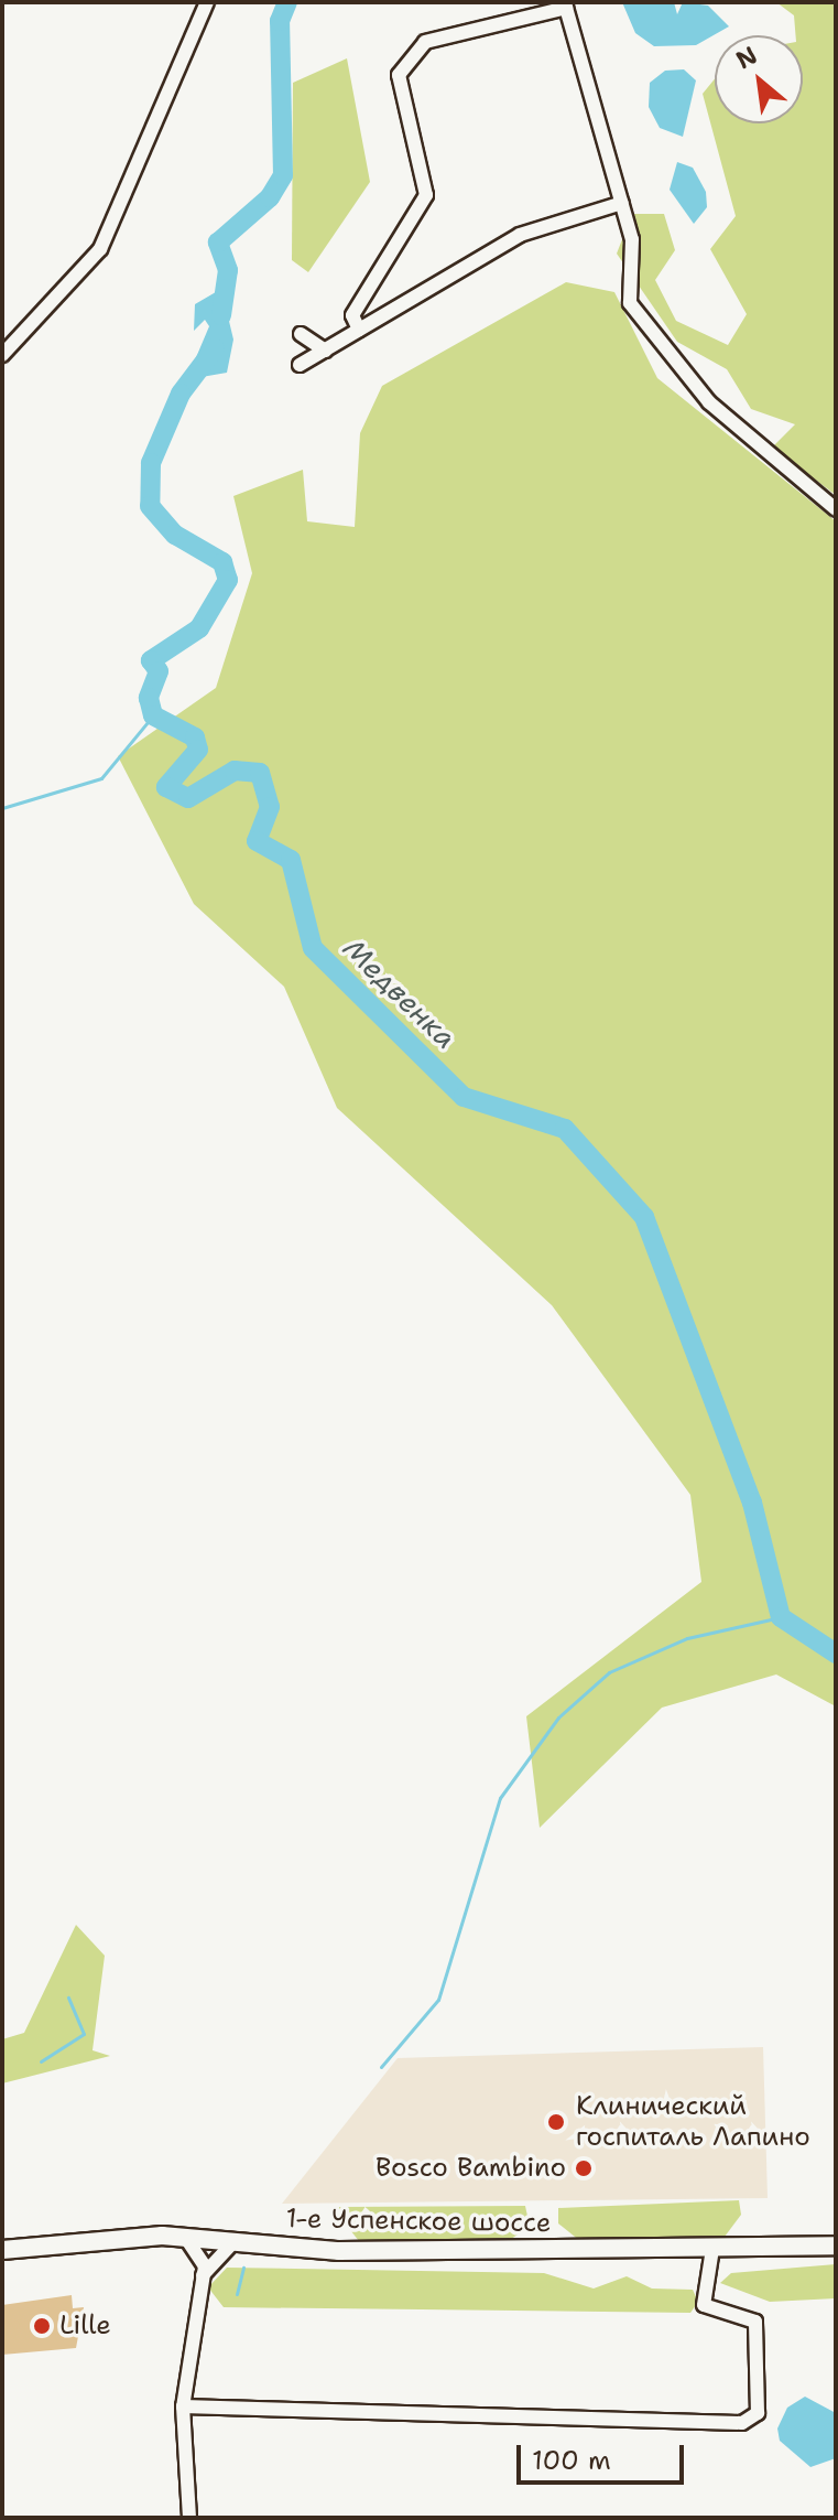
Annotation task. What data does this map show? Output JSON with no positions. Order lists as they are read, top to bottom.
{
  "streets": {
    "main road": ["1-е Успенское шоссе"]
  },
  "water": ["Медвенка"],
  "places": ["Клинический госпиталь Лапино", "Bosco Bambino", "Lille"],
  "scale_bar": "100 m",
  "north": "top left"
}
